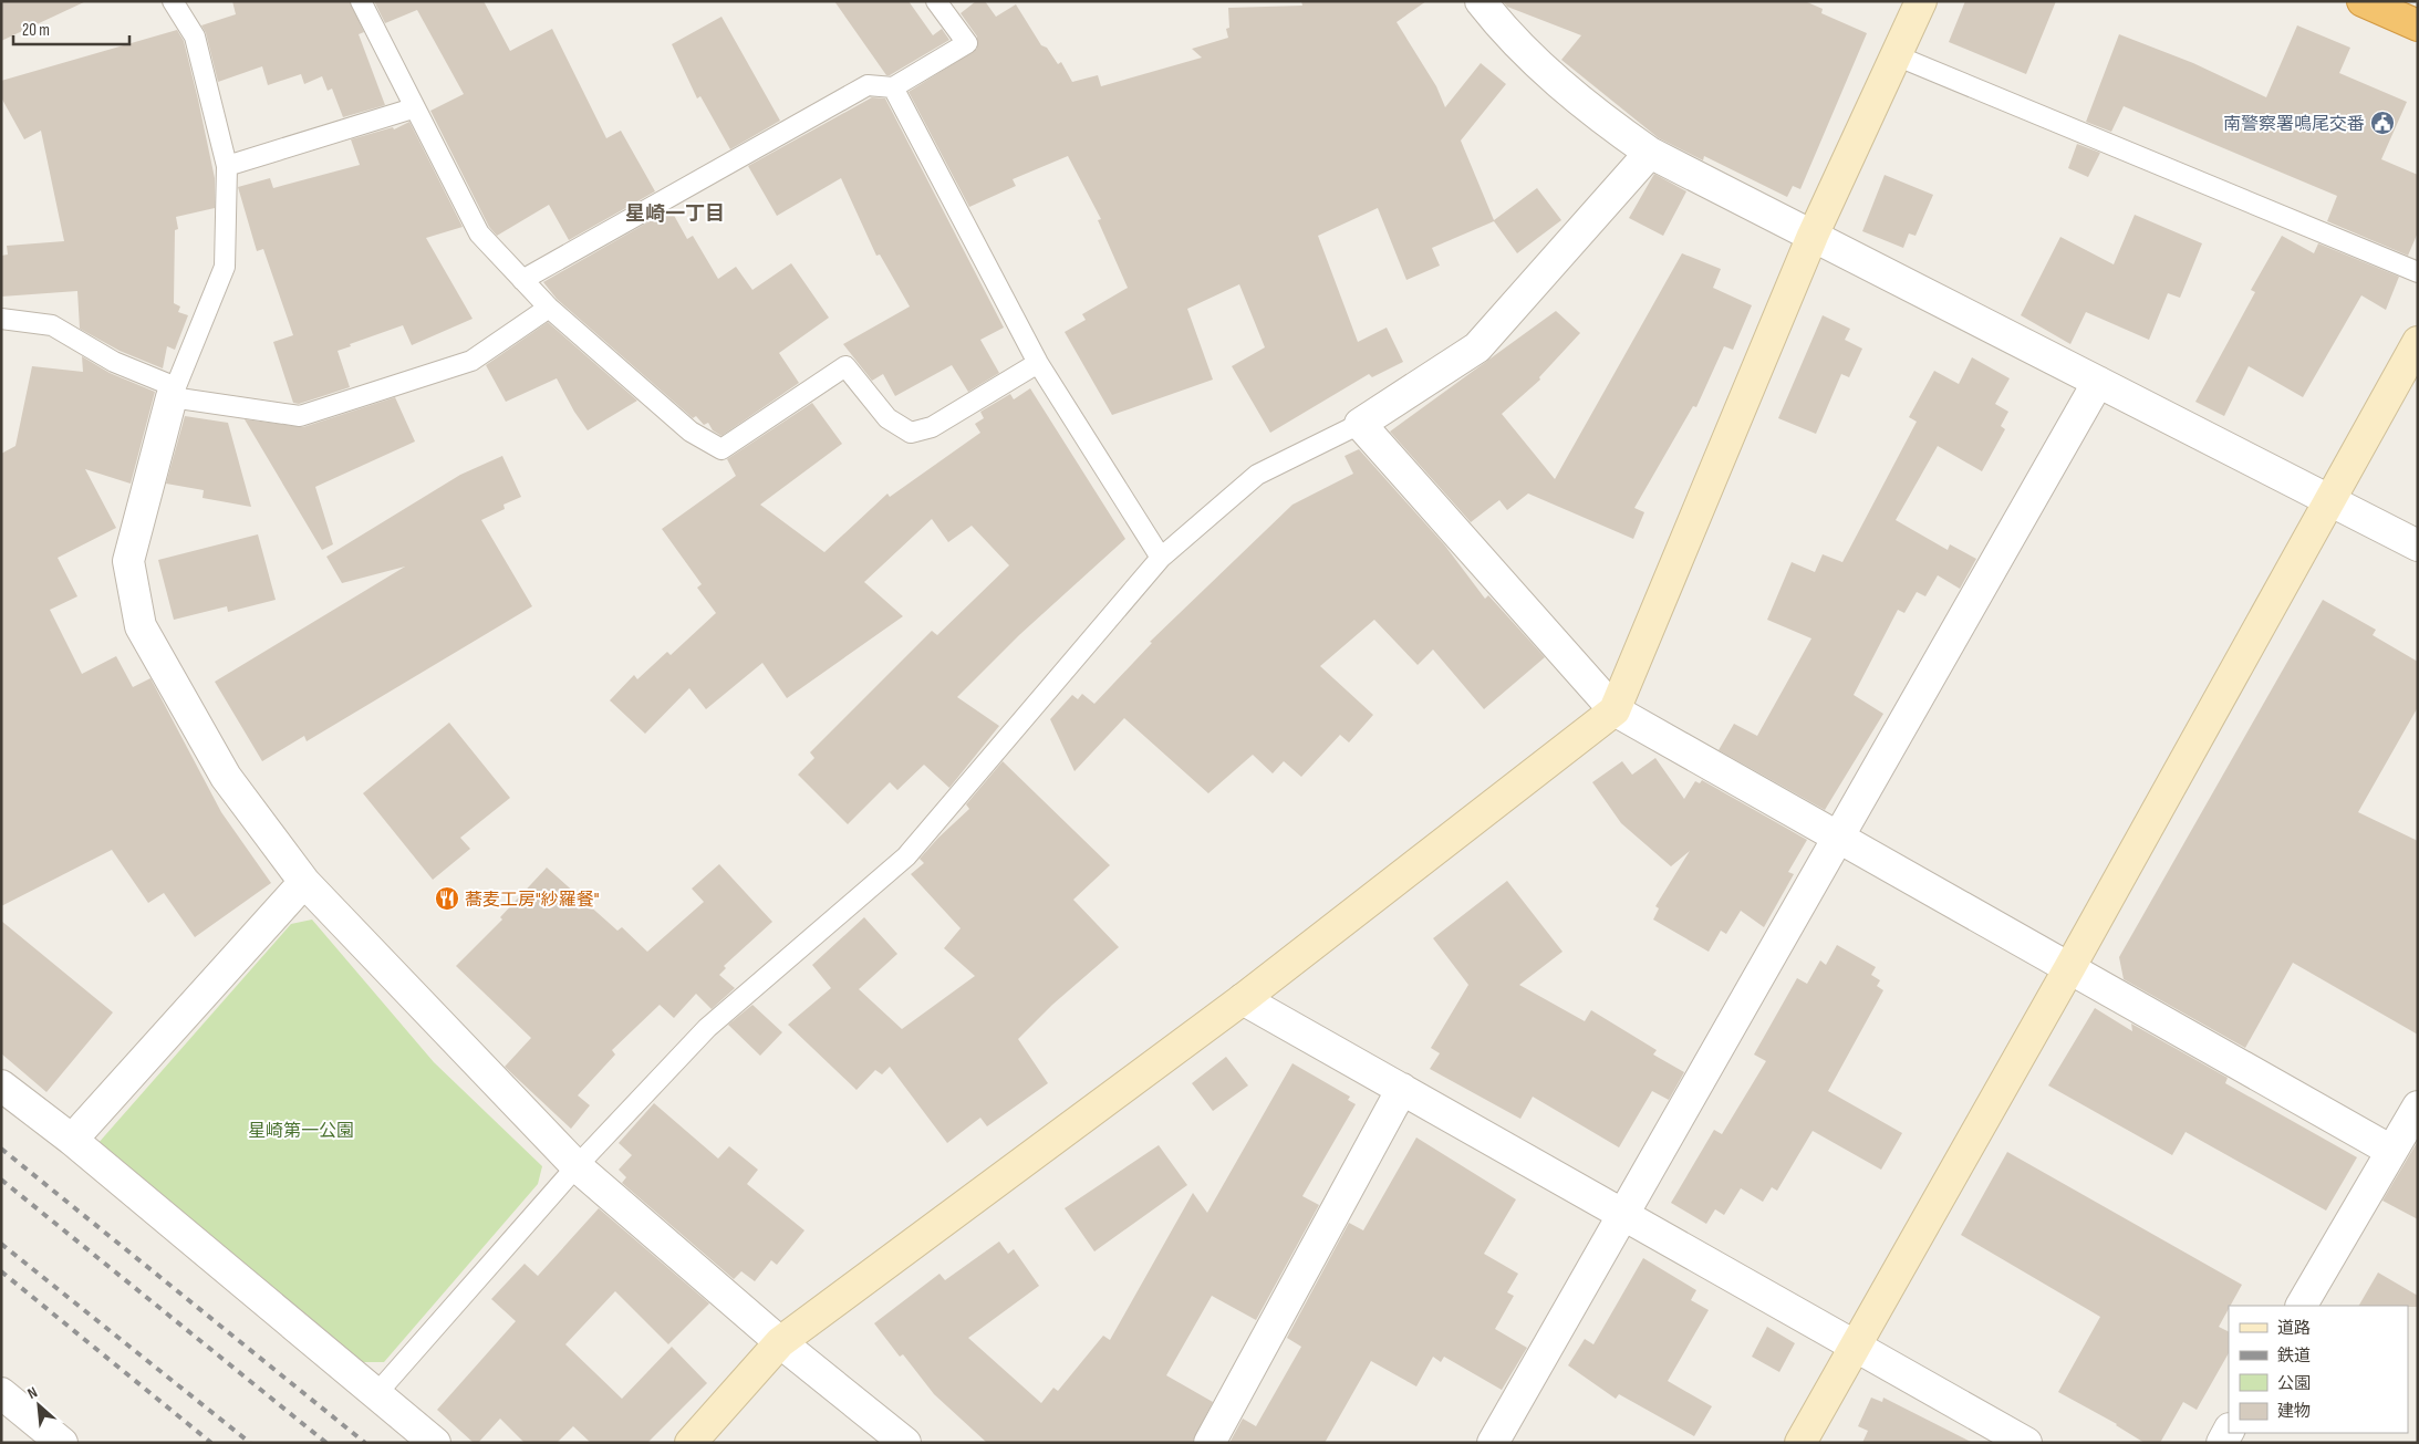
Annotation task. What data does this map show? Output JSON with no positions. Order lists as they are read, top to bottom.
{
  "districts": ["星崎一丁目"],
  "parks": ["星崎第一公園"],
  "places": {
    "public building": ["南警察署鳴尾交番"],
    "restaurant": ["蕎麦工房\"紗羅餐\""]
  },
  "legend": [
    "道路",
    "鉄道",
    "公園",
    "建物"
  ],
  "scale_bar": "20 m",
  "north": "top left"
}
